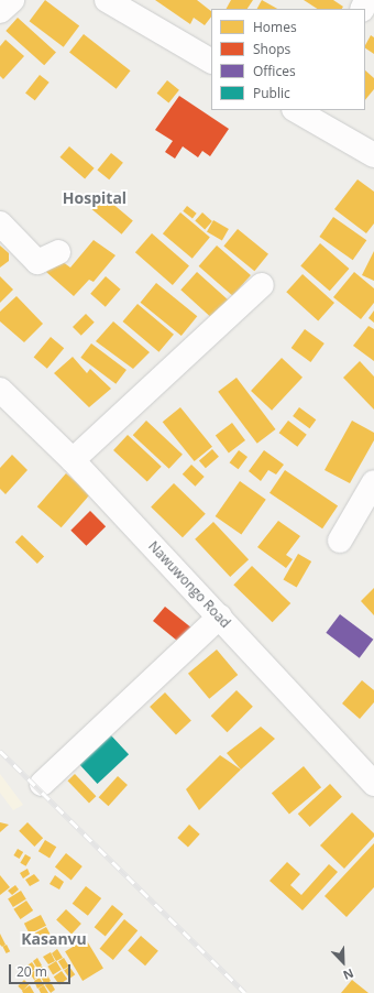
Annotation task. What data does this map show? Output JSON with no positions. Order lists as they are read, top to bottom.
{
  "streets": {
    "street": ["Nawuwongo Road"]
  },
  "districts": ["Hospital", "Kasanvu"],
  "legend": [
    "Homes",
    "Shops",
    "Offices",
    "Public"
  ],
  "scale_bar": "20 m",
  "north": "bottom right"
}
